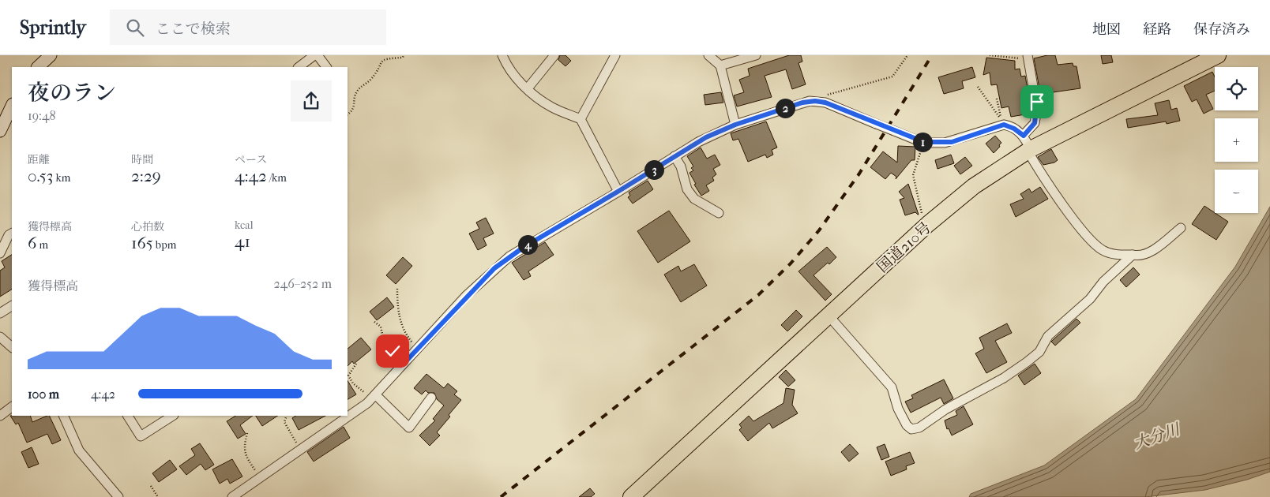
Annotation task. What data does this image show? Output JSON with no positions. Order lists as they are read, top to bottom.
{
  "streets": {
    "highway": ["国道210号"]
  },
  "water": ["大分川"],
  "page": {
    "header": "Sprintly",
    "search": "ここで検索",
    "nav": ["地図", "経路", "保存済み"],
    "map_buttons": ["+", "−"],
    "heading": ["夜のラン", "19:48"],
    "pins": [
      "2",
      "1",
      "3",
      "4"
    ],
    "stats": [
      ["距離", "0.53 km"],
      ["時間", "2:29"],
      ["ペース", "4:42 /km"],
      ["獲得標高", "6 m"],
      ["心拍数", "165 bpm"],
      ["kcal", "41"]
    ],
    "chart": ["獲得標高", "246–252 m"],
    "list": [
      {
        "name": "100 m",
        "note": "4:42"
      }
    ]
  }
}
